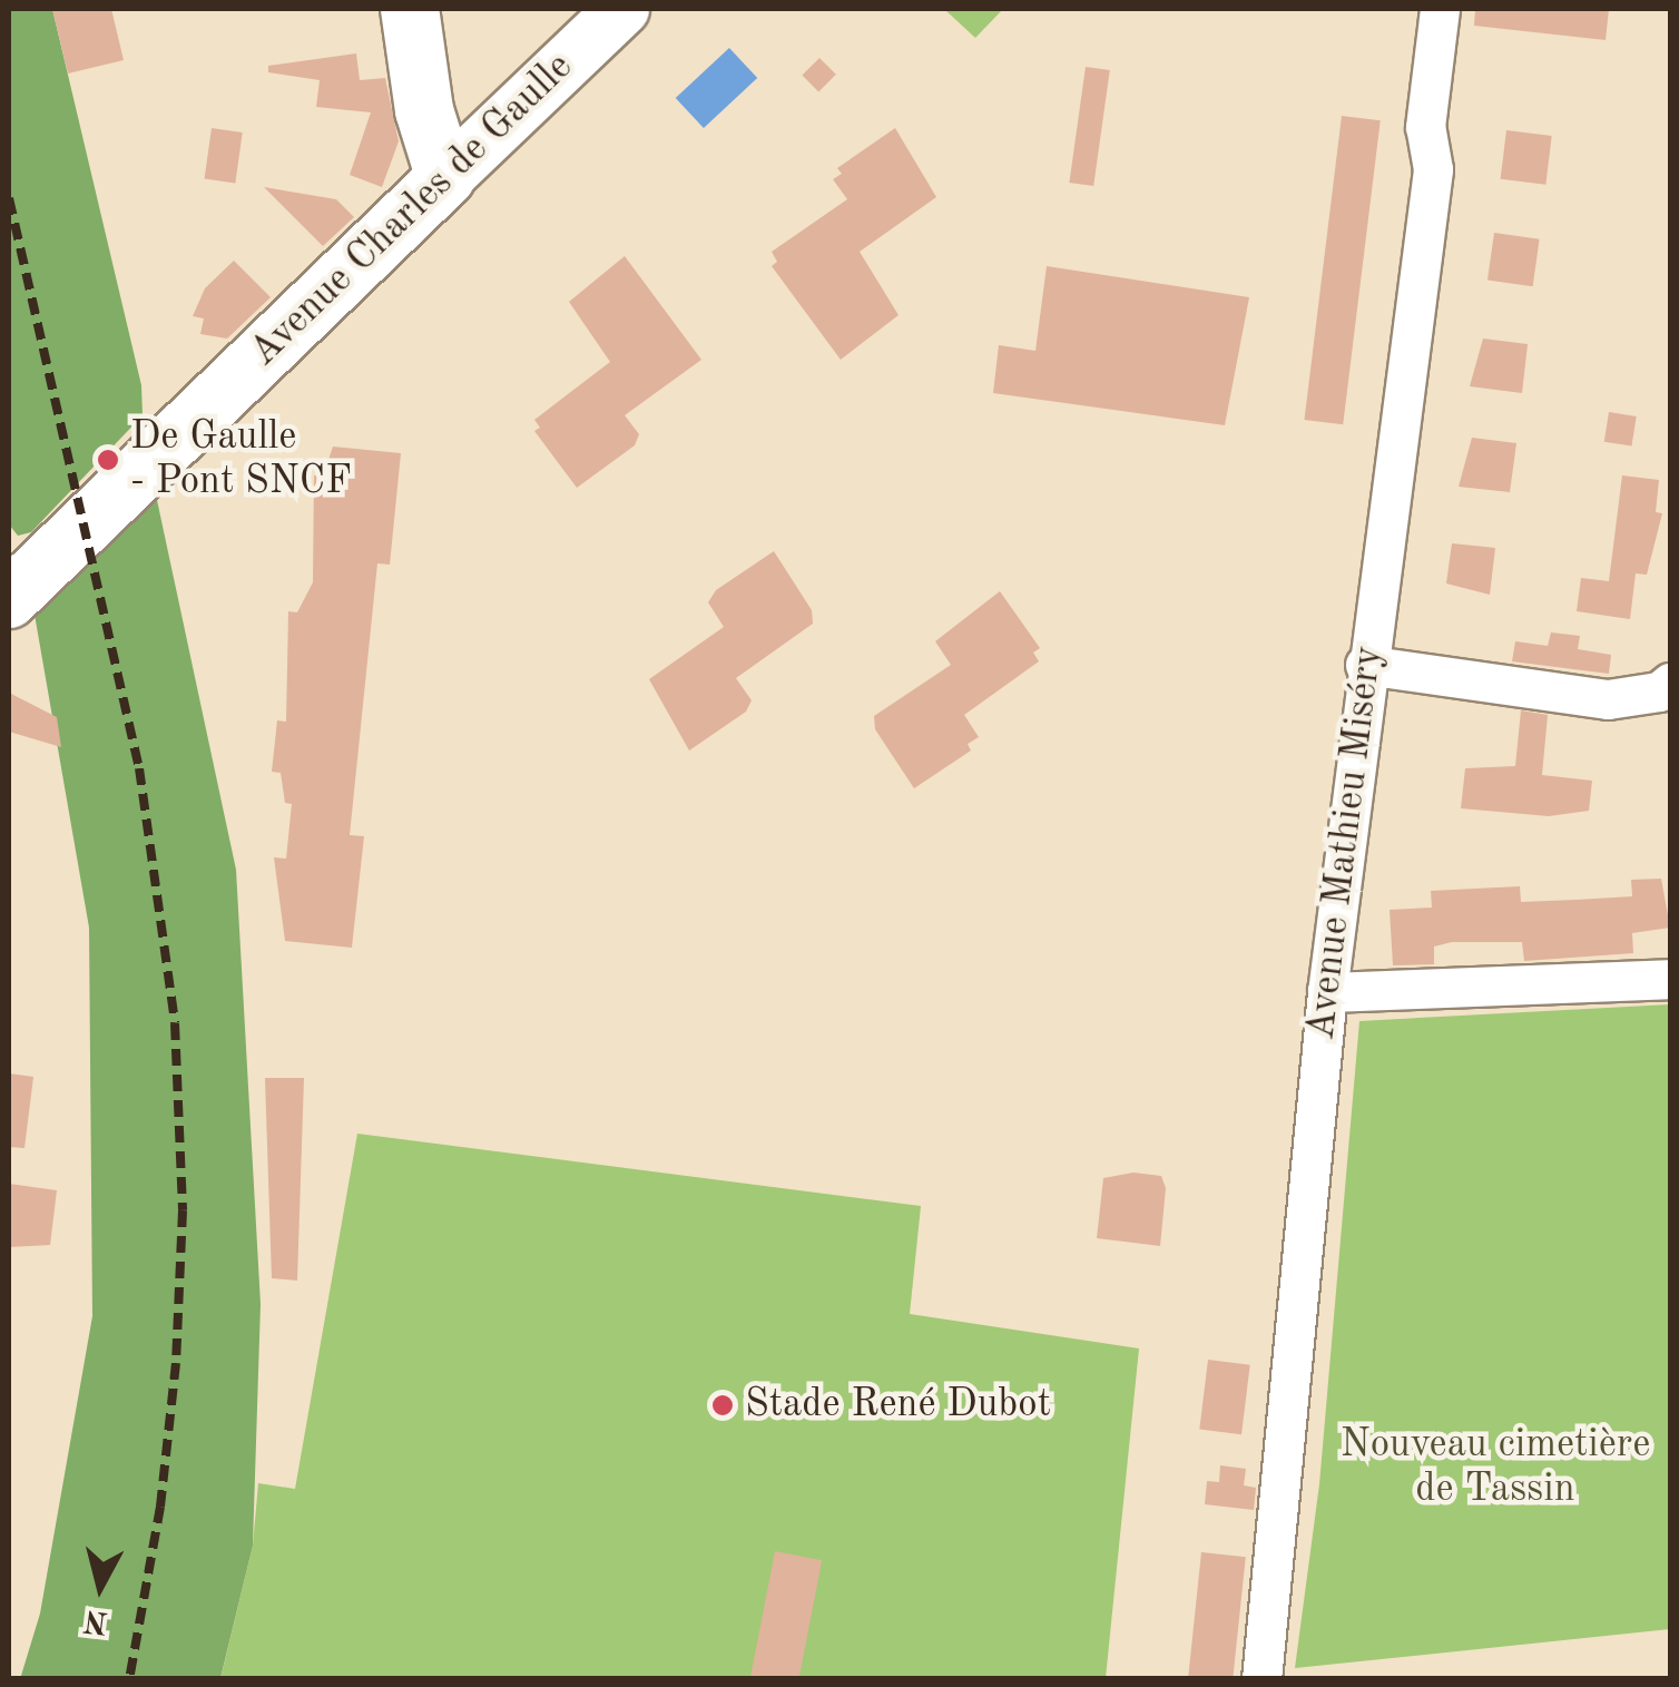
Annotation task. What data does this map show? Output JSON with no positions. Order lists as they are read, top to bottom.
{
  "streets": {
    "main road": ["Avenue Charles de Gaulle"],
    "street": ["Avenue Mathieu Miséry"]
  },
  "parks": ["Nouveau cimetière de Tassin"],
  "places": ["De Gaulle - Pont SNCF", "Stade René Dubot"],
  "north": "bottom"
}
